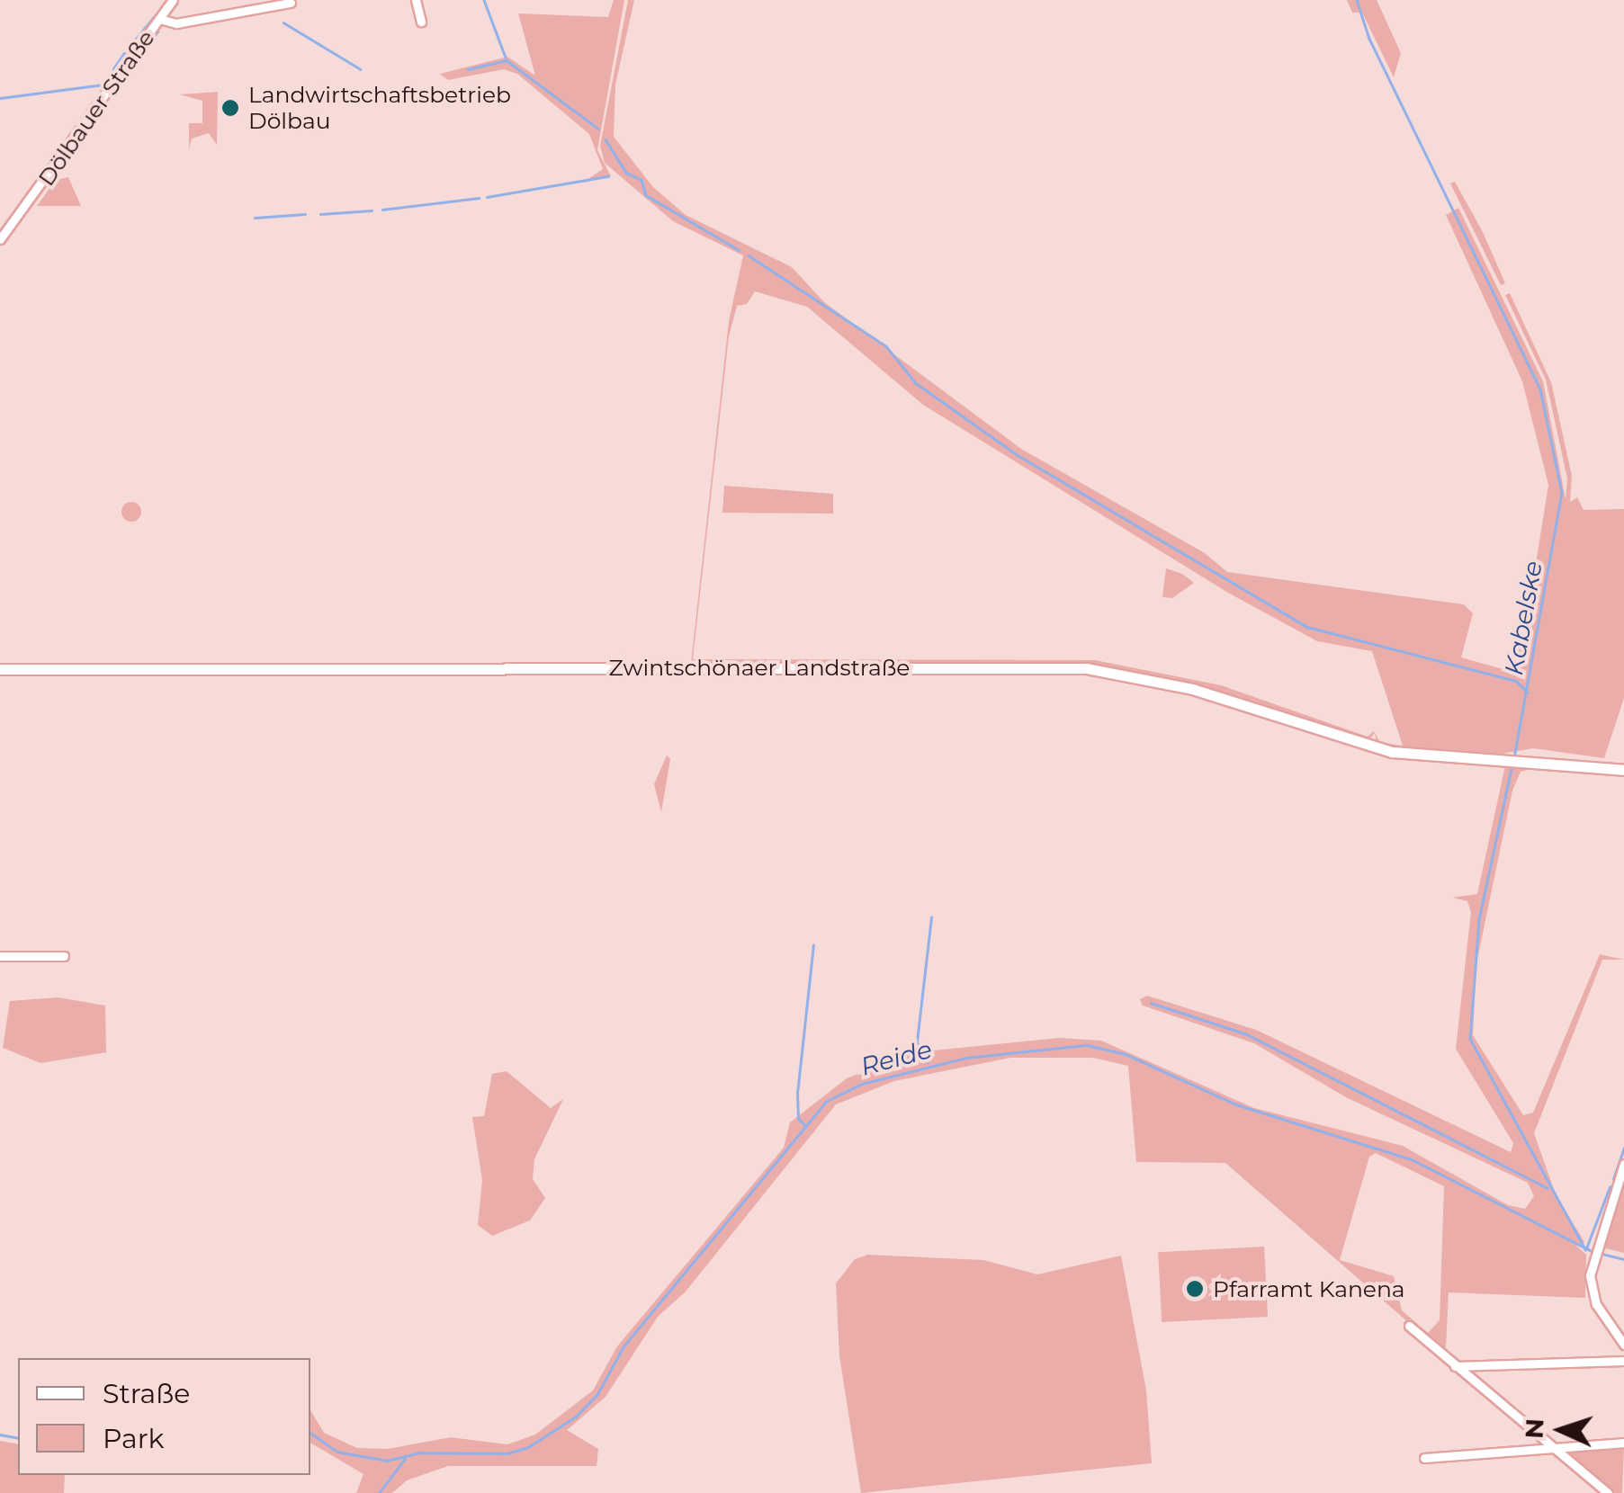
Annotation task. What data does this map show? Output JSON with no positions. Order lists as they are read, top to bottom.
{
  "streets": {
    "main road": ["Zwintschönaer Landstraße"],
    "street": ["Dölbauer Straße"]
  },
  "water": ["Kabelske", "Reide"],
  "places": ["Landwirtschaftsbetrieb Dölbau", "Pfarramt Kanena"],
  "legend": ["Straße", "Park"],
  "north": "left"
}
